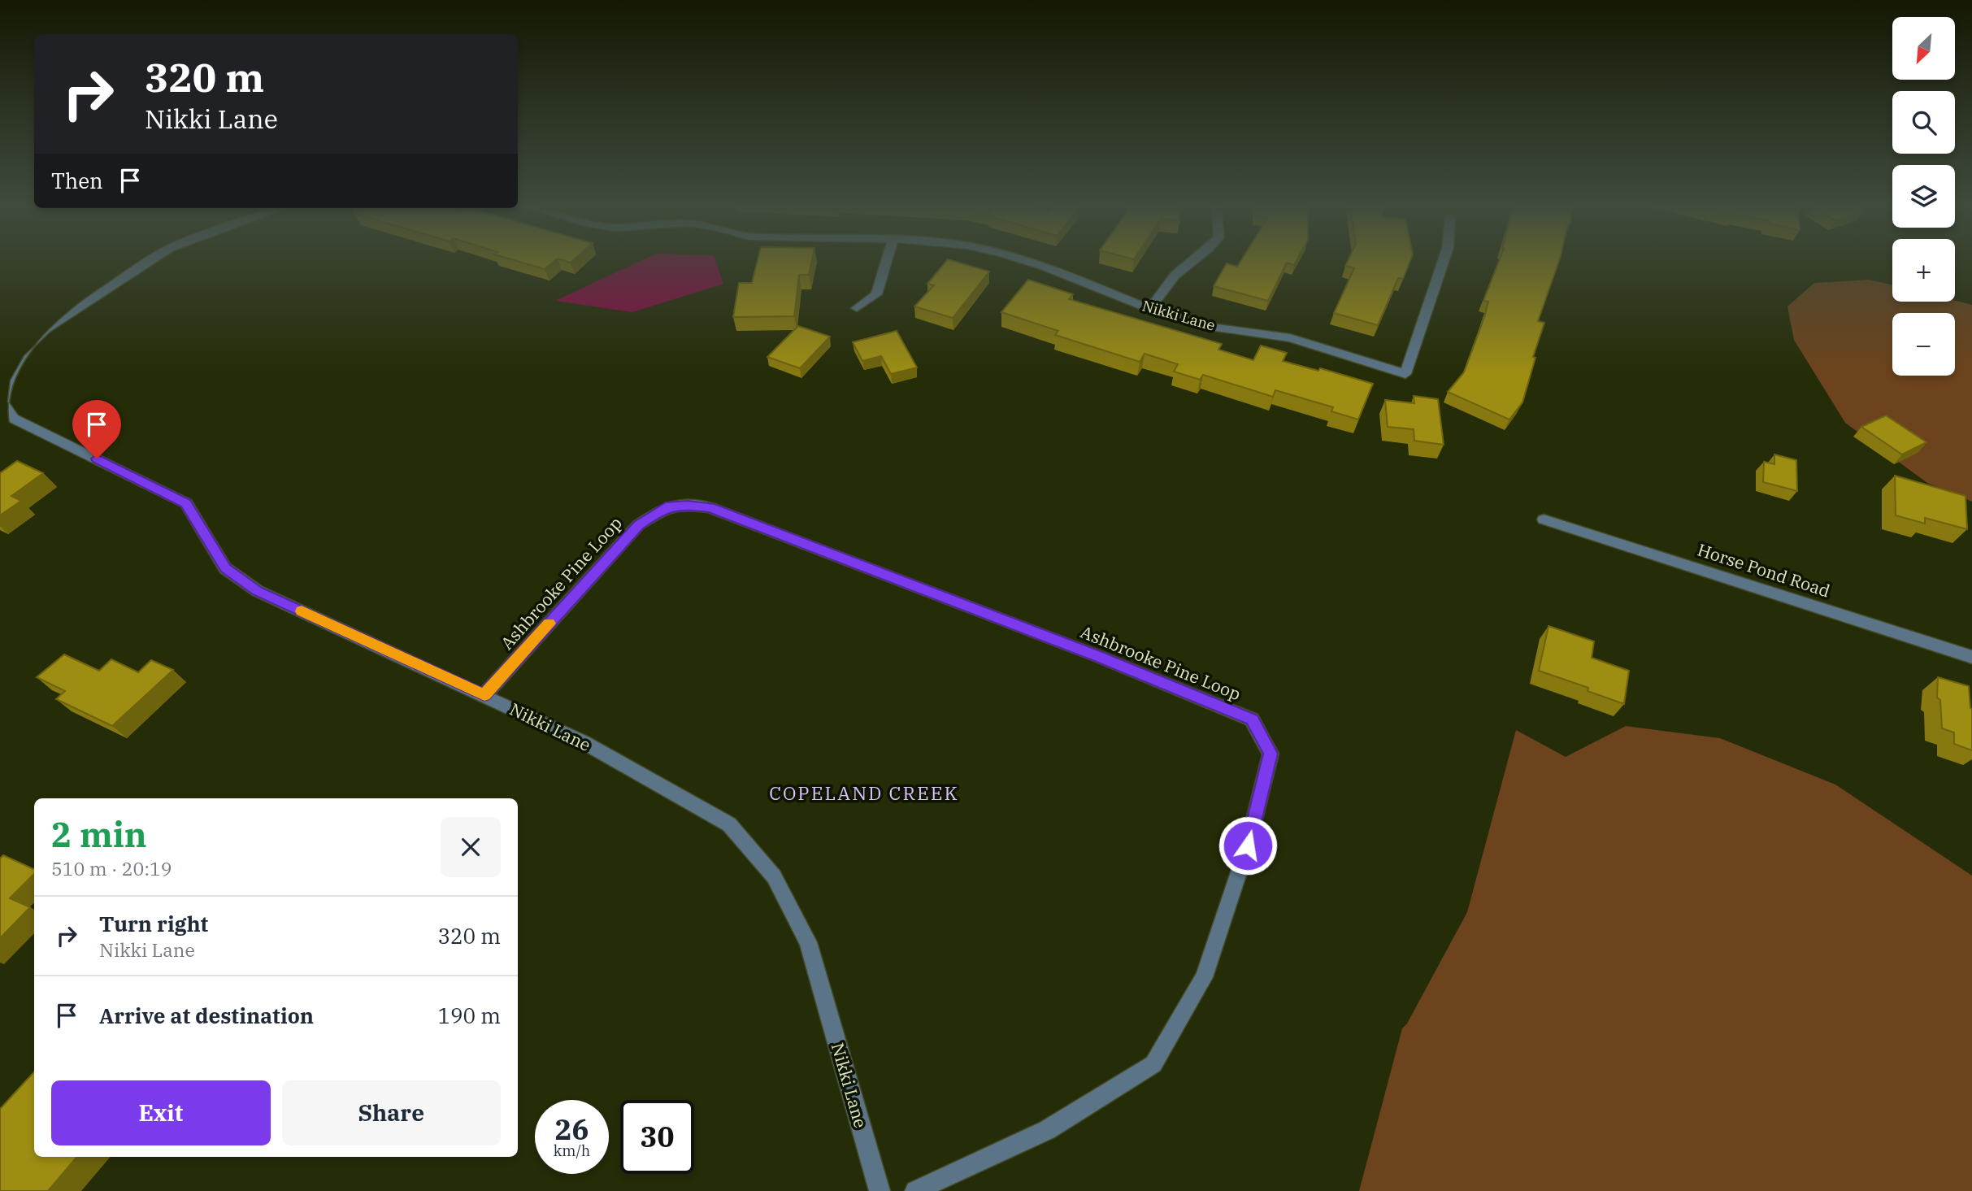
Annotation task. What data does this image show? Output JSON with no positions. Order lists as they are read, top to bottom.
{
  "streets": {
    "street": ["Nikki Lane", "Horse Pond Road", "Ashbrooke Pine Loop"]
  },
  "crossings": [
    ["Nikki Lane", "Ashbrooke Pine Loop"]
  ],
  "districts": ["COPELAND CREEK"],
  "north": "bottom left",
  "page": {
    "map_buttons": ["+", "−"],
    "turn": ["320 m", "Nikki Lane"],
    "then": "Then",
    "heading": ["2 min", "510 m · 20:19"],
    "list": [
      {
        "name": "Turn right",
        "note": "Nikki Lane",
        "value": "320 m"
      },
      {
        "name": "Arrive at destination",
        "value": "190 m"
      }
    ],
    "buttons": ["Exit", "Share"],
    "speed": "26 km/h",
    "limit": "30"
  }
}
